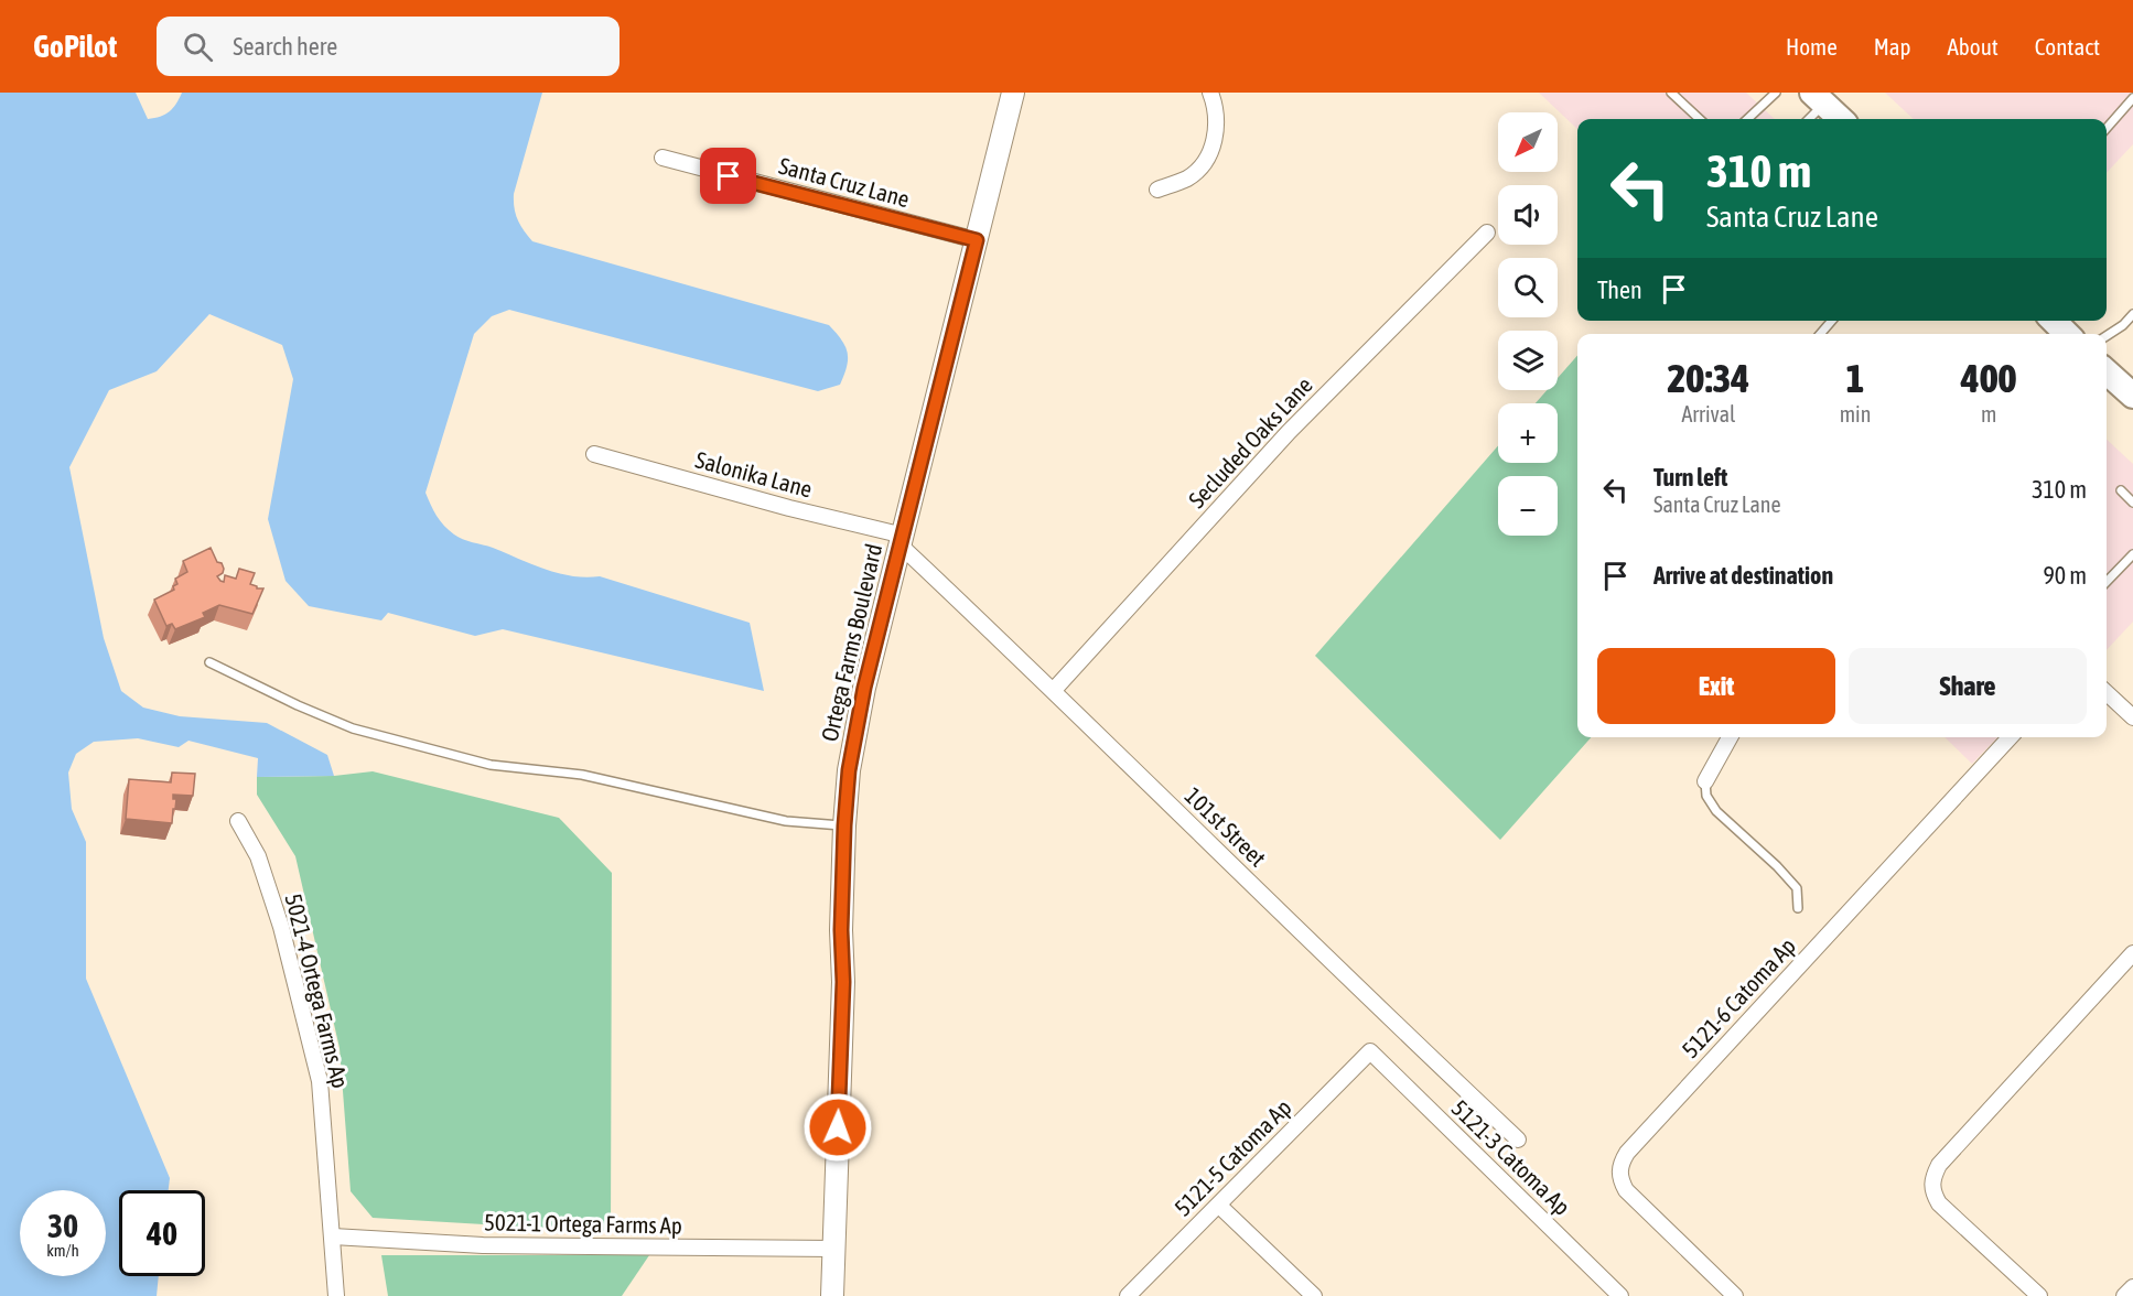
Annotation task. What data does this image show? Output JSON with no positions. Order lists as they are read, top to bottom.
{
  "streets": {
    "street": [
      "Santa Cruz Lane",
      "Secluded Oaks Lane",
      "Salonika Lane",
      "Ortega Farms Boulevard",
      "101st Street",
      "5021-4 Ortega Farms Ap",
      "5121-6 Catoma Ap",
      "5121-5 Catoma Ap",
      "5121-3 Catoma Ap",
      "5021-1 Ortega Farms Ap"
    ]
  },
  "crossings": [
    ["Santa Cruz Lane", "Ortega Farms Boulevard"],
    ["Secluded Oaks Lane", "101st Street"],
    ["Salonika Lane", "Ortega Farms Boulevard"],
    ["Salonika Lane", "101st Street"],
    ["Ortega Farms Boulevard", "101st Street"],
    ["Ortega Farms Boulevard", "5021-1 Ortega Farms Ap"],
    ["5021-4 Ortega Farms Ap", "5021-1 Ortega Farms Ap"],
    ["5121-5 Catoma Ap", "5121-3 Catoma Ap"]
  ],
  "north": "bottom left",
  "page": {
    "header": "GoPilot",
    "search": "Search here",
    "nav": [
      "Home",
      "Map",
      "About",
      "Contact"
    ],
    "map_buttons": ["+", "−"],
    "turn": ["310 m", "Santa Cruz Lane"],
    "then": "Then",
    "eta": [
      "20:34",
      "Arrival",
      "1",
      "min",
      "400",
      "m"
    ],
    "list": [
      {
        "name": "Turn left",
        "note": "Santa Cruz Lane",
        "value": "310 m"
      },
      {
        "name": "Arrive at destination",
        "value": "90 m"
      }
    ],
    "buttons": ["Exit", "Share"],
    "speed": "30 km/h",
    "limit": "40"
  }
}
